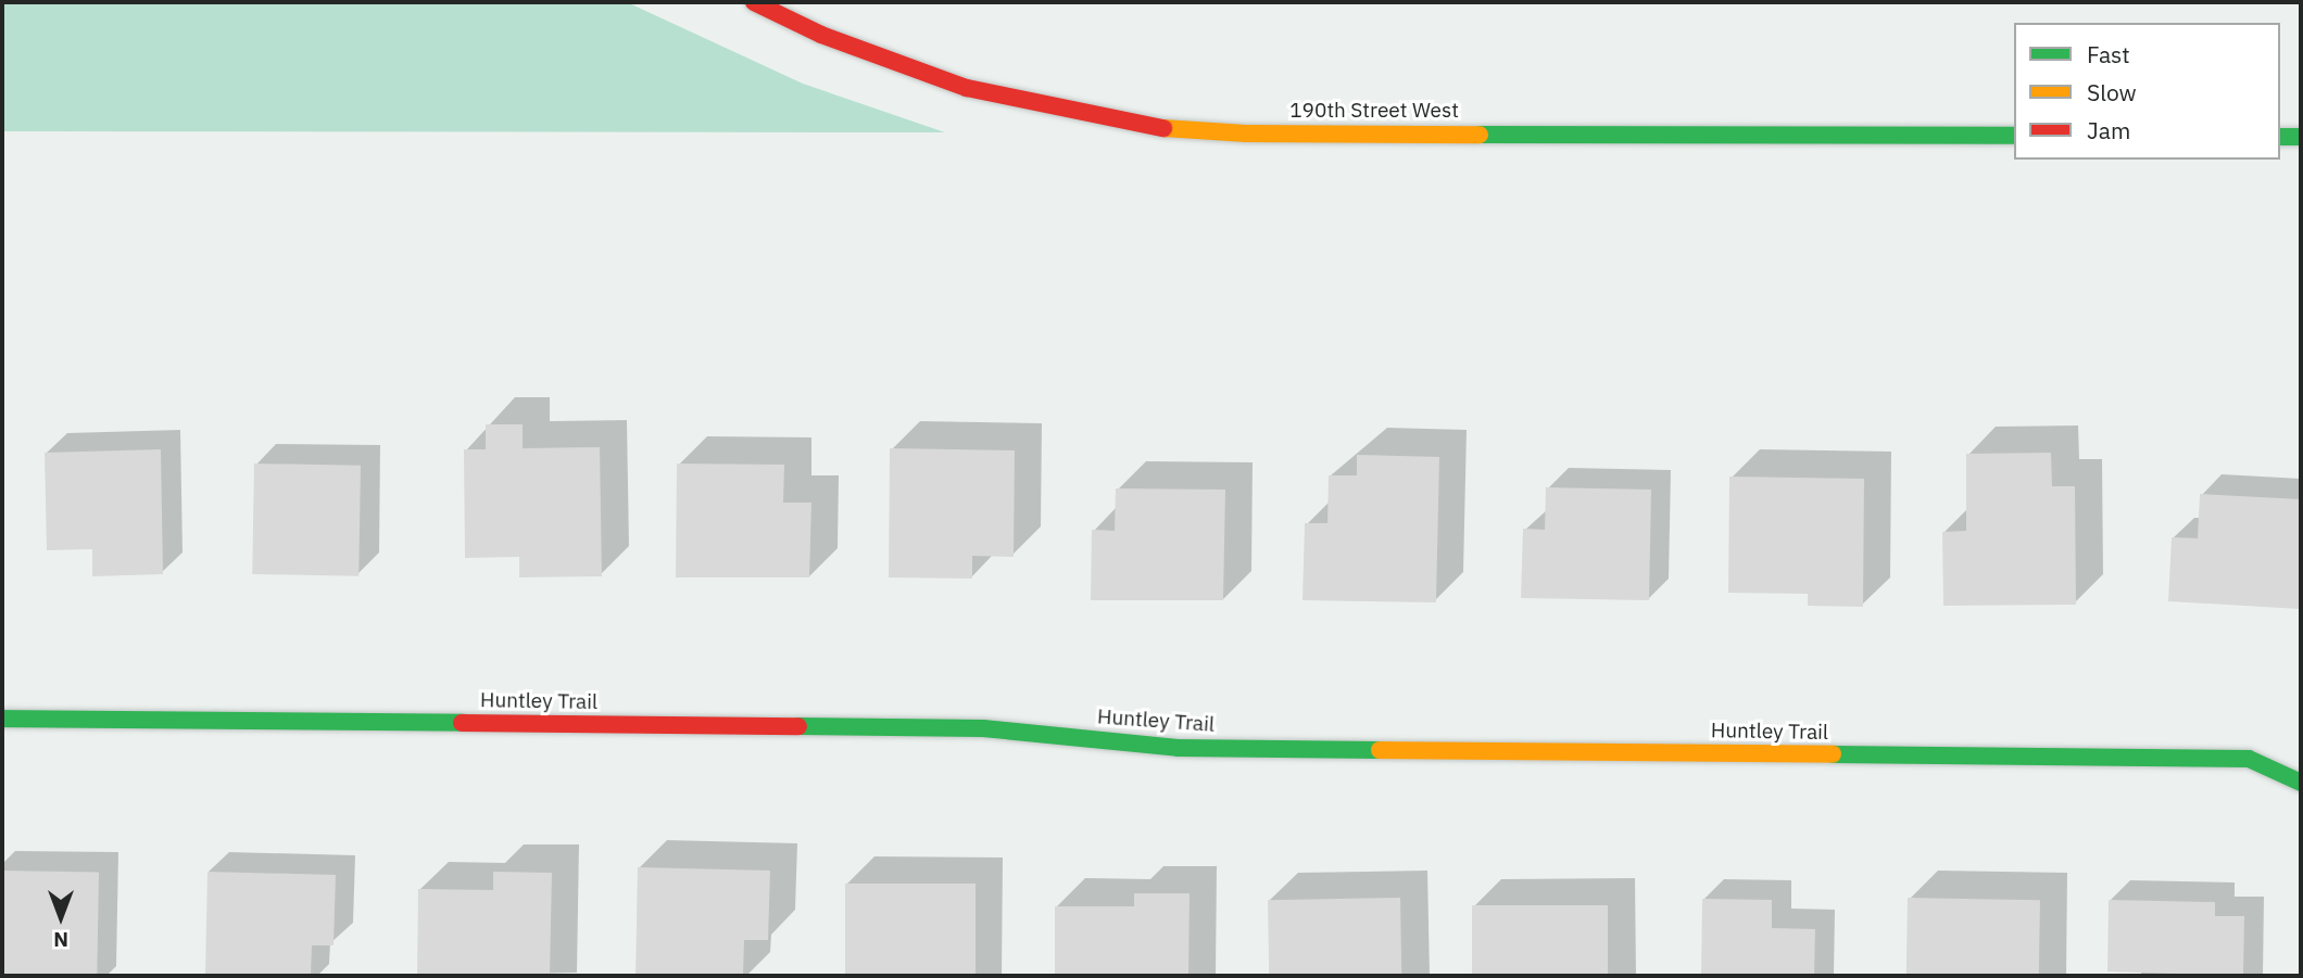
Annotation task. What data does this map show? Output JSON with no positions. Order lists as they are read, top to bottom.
{
  "streets": {
    "street": ["190th Street West", "Huntley Trail"]
  },
  "legend": ["Fast", "Slow", "Jam"],
  "north": "bottom"
}
